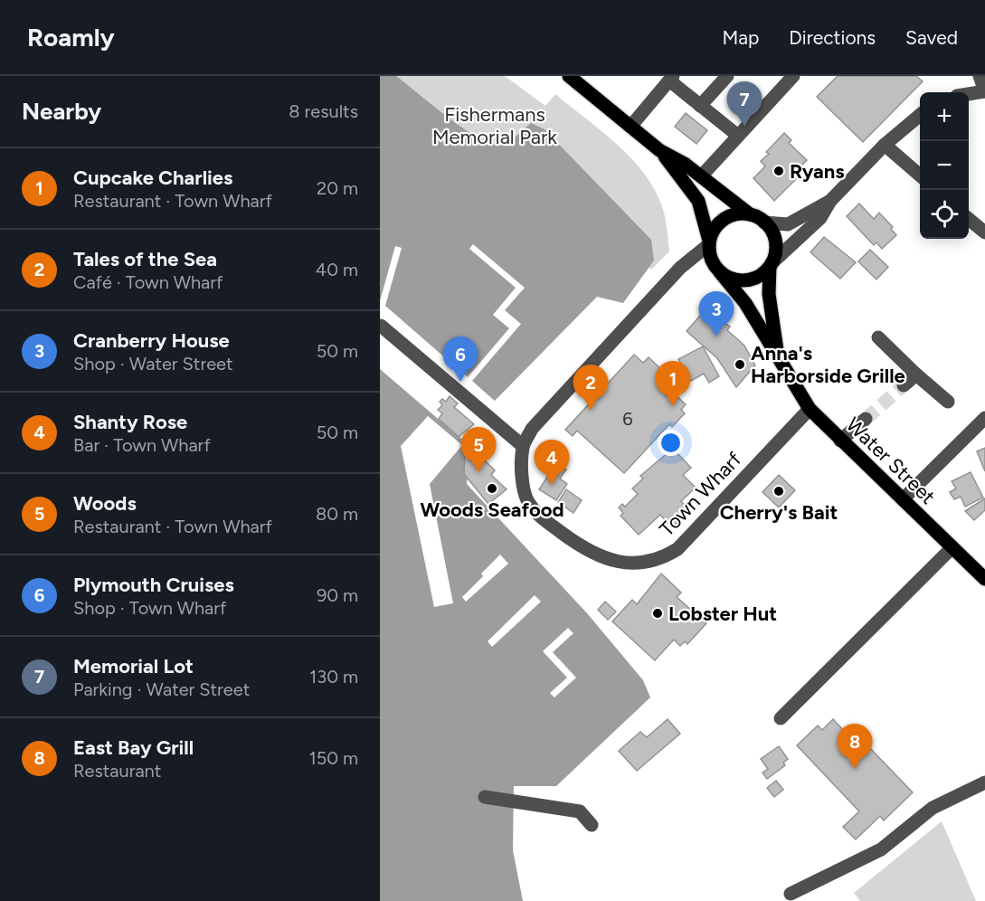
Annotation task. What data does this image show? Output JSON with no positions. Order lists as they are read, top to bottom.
{
  "streets": {
    "main road": ["Water Street"],
    "street": ["Town Wharf"]
  },
  "crossings": [
    ["Water Street", "Town Wharf"]
  ],
  "parks": ["Fishermans Memorial Park"],
  "places": [
    "Ryans",
    "Anna's Harborside Grille",
    "Woods Seafood",
    "Cherry's Bait",
    "Lobster Hut"
  ],
  "house_numbers": ["6"],
  "page": {
    "header": "Roamly",
    "nav": ["Map", "Directions", "Saved"],
    "heading": ["Nearby", "8 results"],
    "pins": [
      "7",
      "3",
      "6",
      "1",
      "2",
      "5",
      "4",
      "8"
    ],
    "map_buttons": ["+", "−"],
    "list": [
      {
        "mark": "1",
        "name": "Cupcake Charlies",
        "note": "Restaurant · Town Wharf",
        "value": "20 m"
      },
      {
        "mark": "2",
        "name": "Tales of the Sea",
        "note": "Café · Town Wharf",
        "value": "40 m"
      },
      {
        "mark": "3",
        "name": "Cranberry House",
        "note": "Shop · Water Street",
        "value": "50 m"
      },
      {
        "mark": "4",
        "name": "Shanty Rose",
        "note": "Bar · Town Wharf",
        "value": "50 m"
      },
      {
        "mark": "5",
        "name": "Woods",
        "note": "Restaurant · Town Wharf",
        "value": "80 m"
      },
      {
        "mark": "6",
        "name": "Plymouth Cruises",
        "note": "Shop · Town Wharf",
        "value": "90 m"
      },
      {
        "mark": "7",
        "name": "Memorial Lot",
        "note": "Parking · Water Street",
        "value": "130 m"
      },
      {
        "mark": "8",
        "name": "East Bay Grill",
        "note": "Restaurant",
        "value": "150 m"
      }
    ]
  }
}
